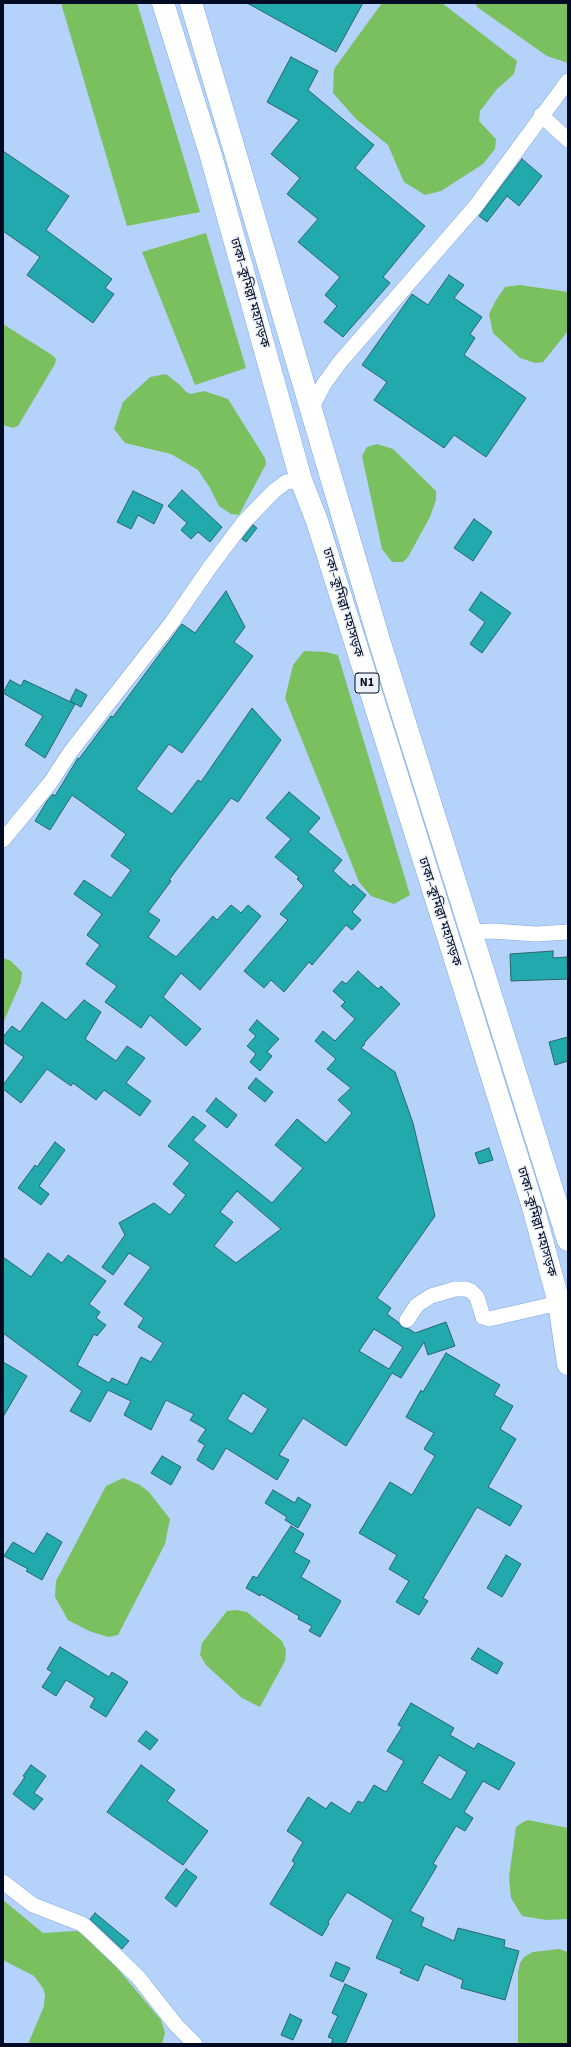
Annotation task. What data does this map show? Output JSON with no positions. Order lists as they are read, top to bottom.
{
  "streets": {
    "highway": ["ঢাকা–কুমিল্লা মহাসড়ক", "N1"]
  }
}
